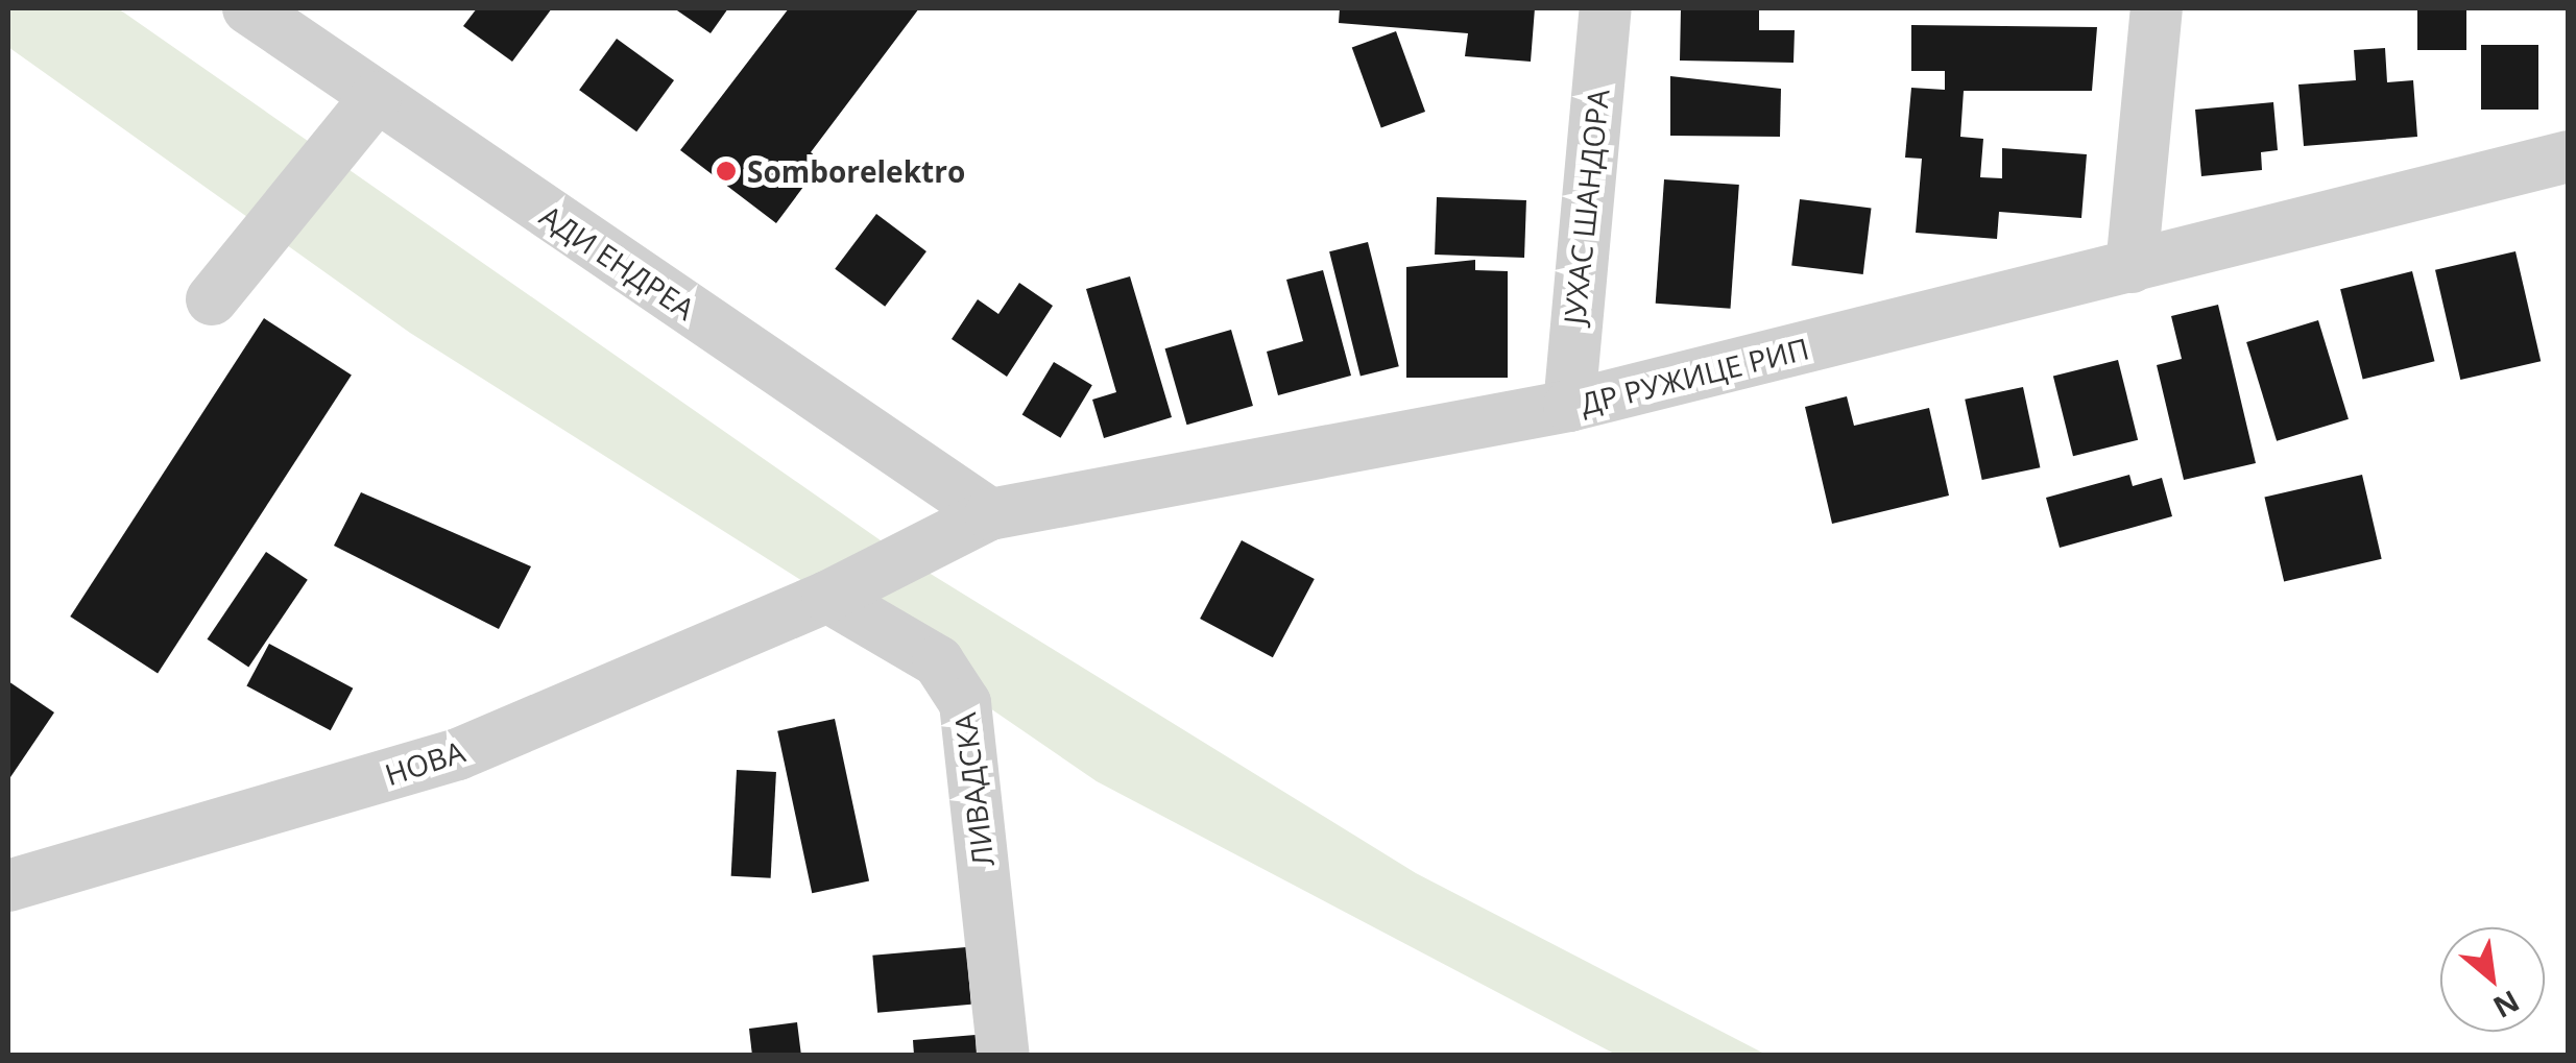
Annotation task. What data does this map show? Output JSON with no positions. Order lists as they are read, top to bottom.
{
  "streets": {
    "street": [
      "ЈУХАС ШАНДОРА",
      "АДИ ЕНДРЕА",
      "ДР РУЖИЦЕ РИП",
      "НОВА",
      "ЛИВАДСКА"
    ]
  },
  "crossings": [
    ["ЈУХАС ШАНДОРА", "ДР РУЖИЦЕ РИП"],
    ["АДИ ЕНДРЕА", "ДР РУЖИЦЕ РИП"],
    ["ДР РУЖИЦЕ РИП", "НОВА"],
    ["ДР РУЖИЦЕ РИП", "ЛИВАДСКА"],
    ["НОВА", "ЛИВАДСКА"]
  ],
  "places": ["Somborelektro"],
  "north": "bottom right"
}
